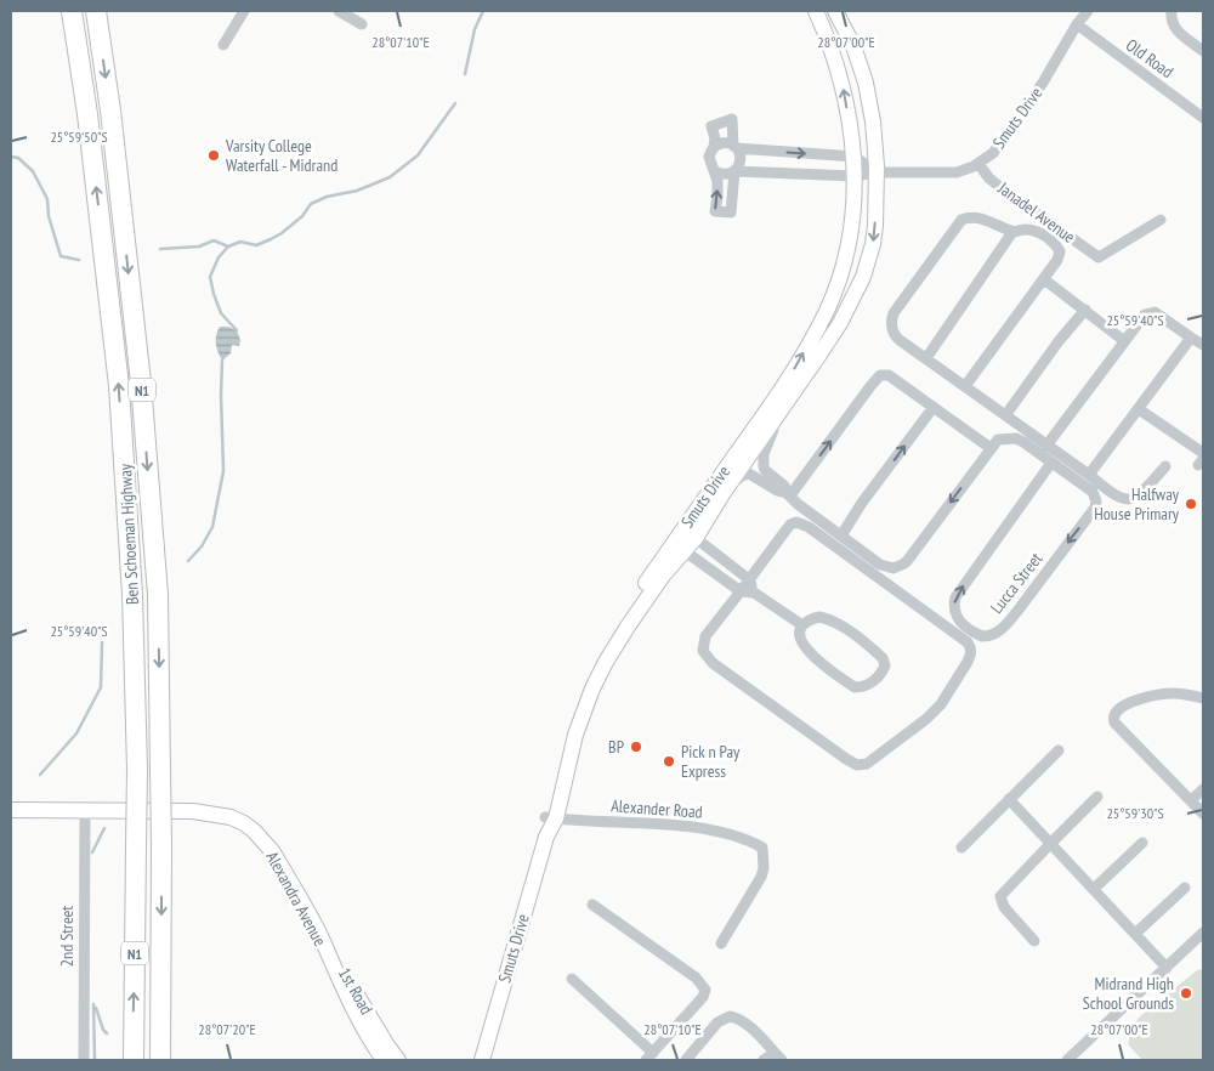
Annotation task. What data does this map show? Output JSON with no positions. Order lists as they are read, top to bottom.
{
  "streets": {
    "highway": ["N1", "Ben Schoeman Highway"],
    "main road": ["Smuts Drive", "Alexandra Avenue"],
    "street": [
      "Old Road",
      "Janadel Avenue",
      "Lucca Street",
      "Alexander Road",
      "2nd Street"
    ]
  },
  "crossings": [
    ["Old Road", "Smuts Drive"],
    ["Smuts Drive", "Janadel Avenue"],
    ["Smuts Drive", "Alexander Road"],
    ["Alexandra Avenue", "2nd Street"]
  ],
  "places": [
    "Varsity College Waterfall - Midrand",
    "Halfway House Primary",
    "BP",
    "Pick n Pay Express",
    "Midrand High School Grounds"
  ],
  "coordinates": [
    "28°07'10\"E",
    "28°07'00\"E",
    "25°59'50\"S",
    "25°59'40\"S",
    "25°59'30\"S",
    "28°07'20\"E"
  ]
}
